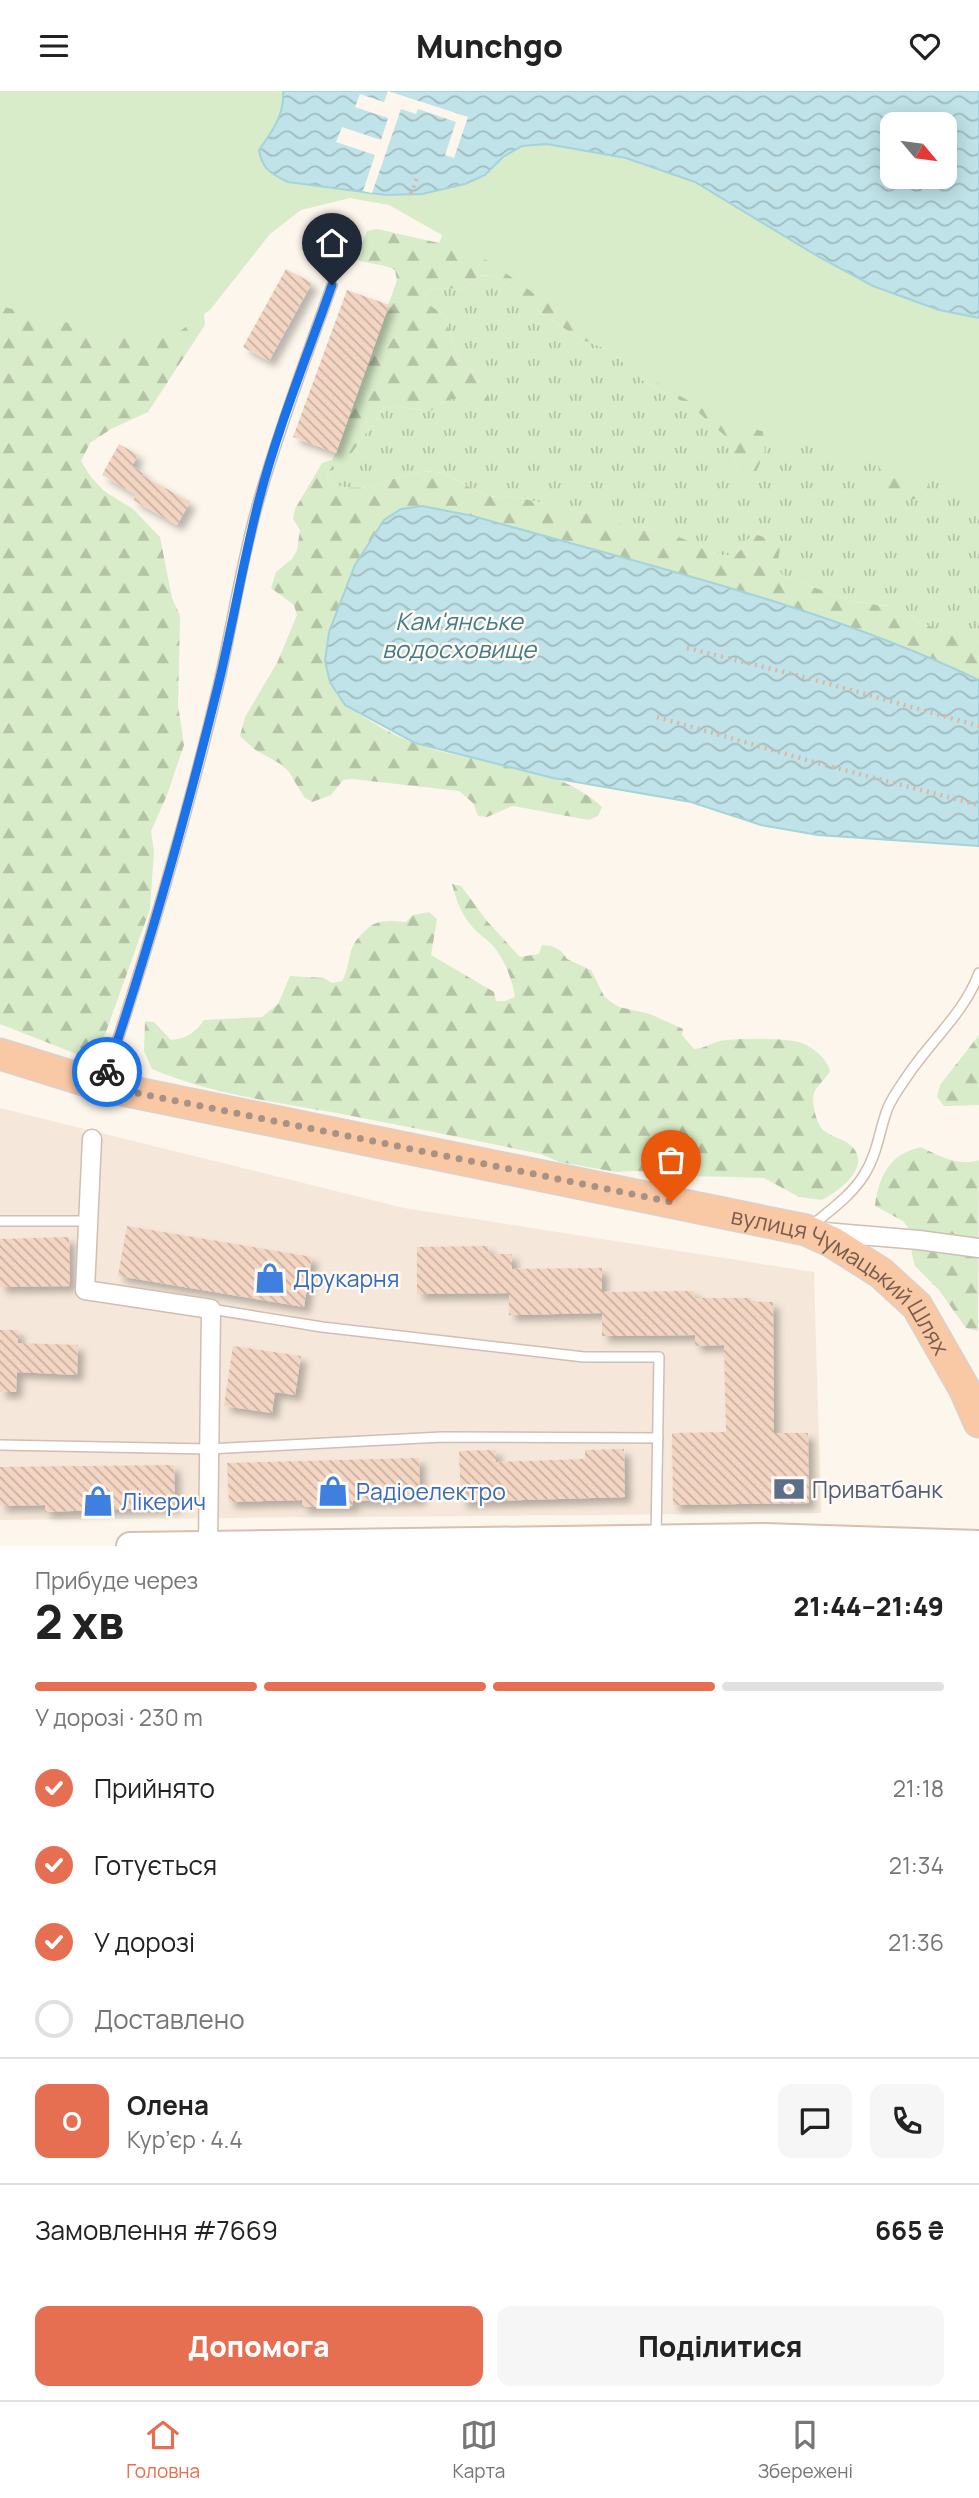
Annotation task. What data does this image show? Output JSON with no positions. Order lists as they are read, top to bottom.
{
  "streets": {
    "highway": ["вулиця Чумацький Шлях"]
  },
  "water": ["Кам'янське водосховище"],
  "places": {
    "shop": ["Друкарня", "Радіоелектро", "Лікерич"],
    "bank": ["Приватбанк"]
  },
  "north": "bottom right",
  "page": {
    "header": "Munchgo",
    "heading": ["2 хв", "Прибуде через", "21:44–21:49"],
    "panel": [
      "Олена",
      "Кур’єр · 4.4",
      "Замовлення #7669",
      "665 ₴"
    ],
    "bar": "У дорозі · 230 m",
    "list": [
      ["Прийнято", "21:18"],
      ["Готується", "21:34"],
      ["У дорозі", "21:36"],
      "Доставлено"
    ],
    "round": "О",
    "buttons": ["Допомога", "Поділитися"],
    "tabs": ["Головна", "Карта", "Збережені"]
  }
}
